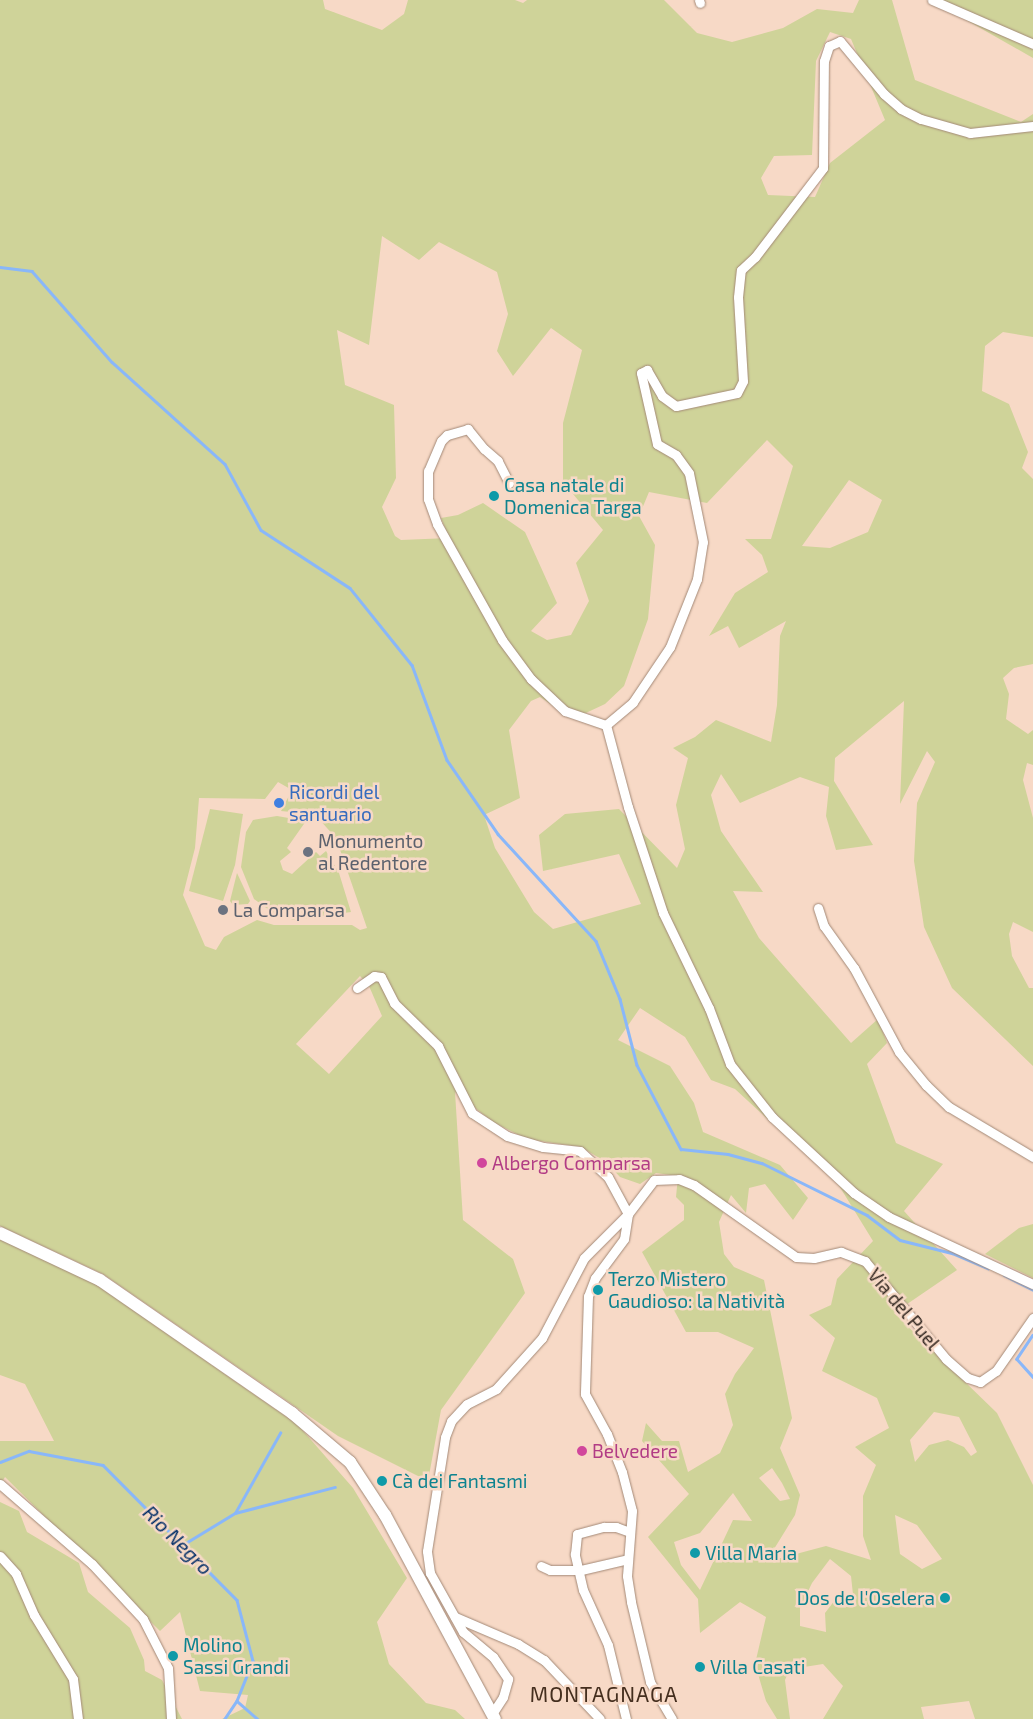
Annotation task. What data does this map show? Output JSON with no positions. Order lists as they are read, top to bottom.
{
  "streets": {
    "street": ["Via del Puel"]
  },
  "districts": ["MONTAGNAGA"],
  "water": ["Rio Negro"],
  "places": [
    "Casa natale di Domenica Targa",
    "Ricordi del santuario",
    "Monumento al Redentore",
    "La Comparsa",
    "Albergo Comparsa",
    "Terzo Mistero Gaudioso: la Natività",
    "Belvedere",
    "Cà dei Fantasmi",
    "Villa Maria",
    "Dos de l'Oselera",
    "Molino Sassi Grandi",
    "Villa Casati"
  ]
}
